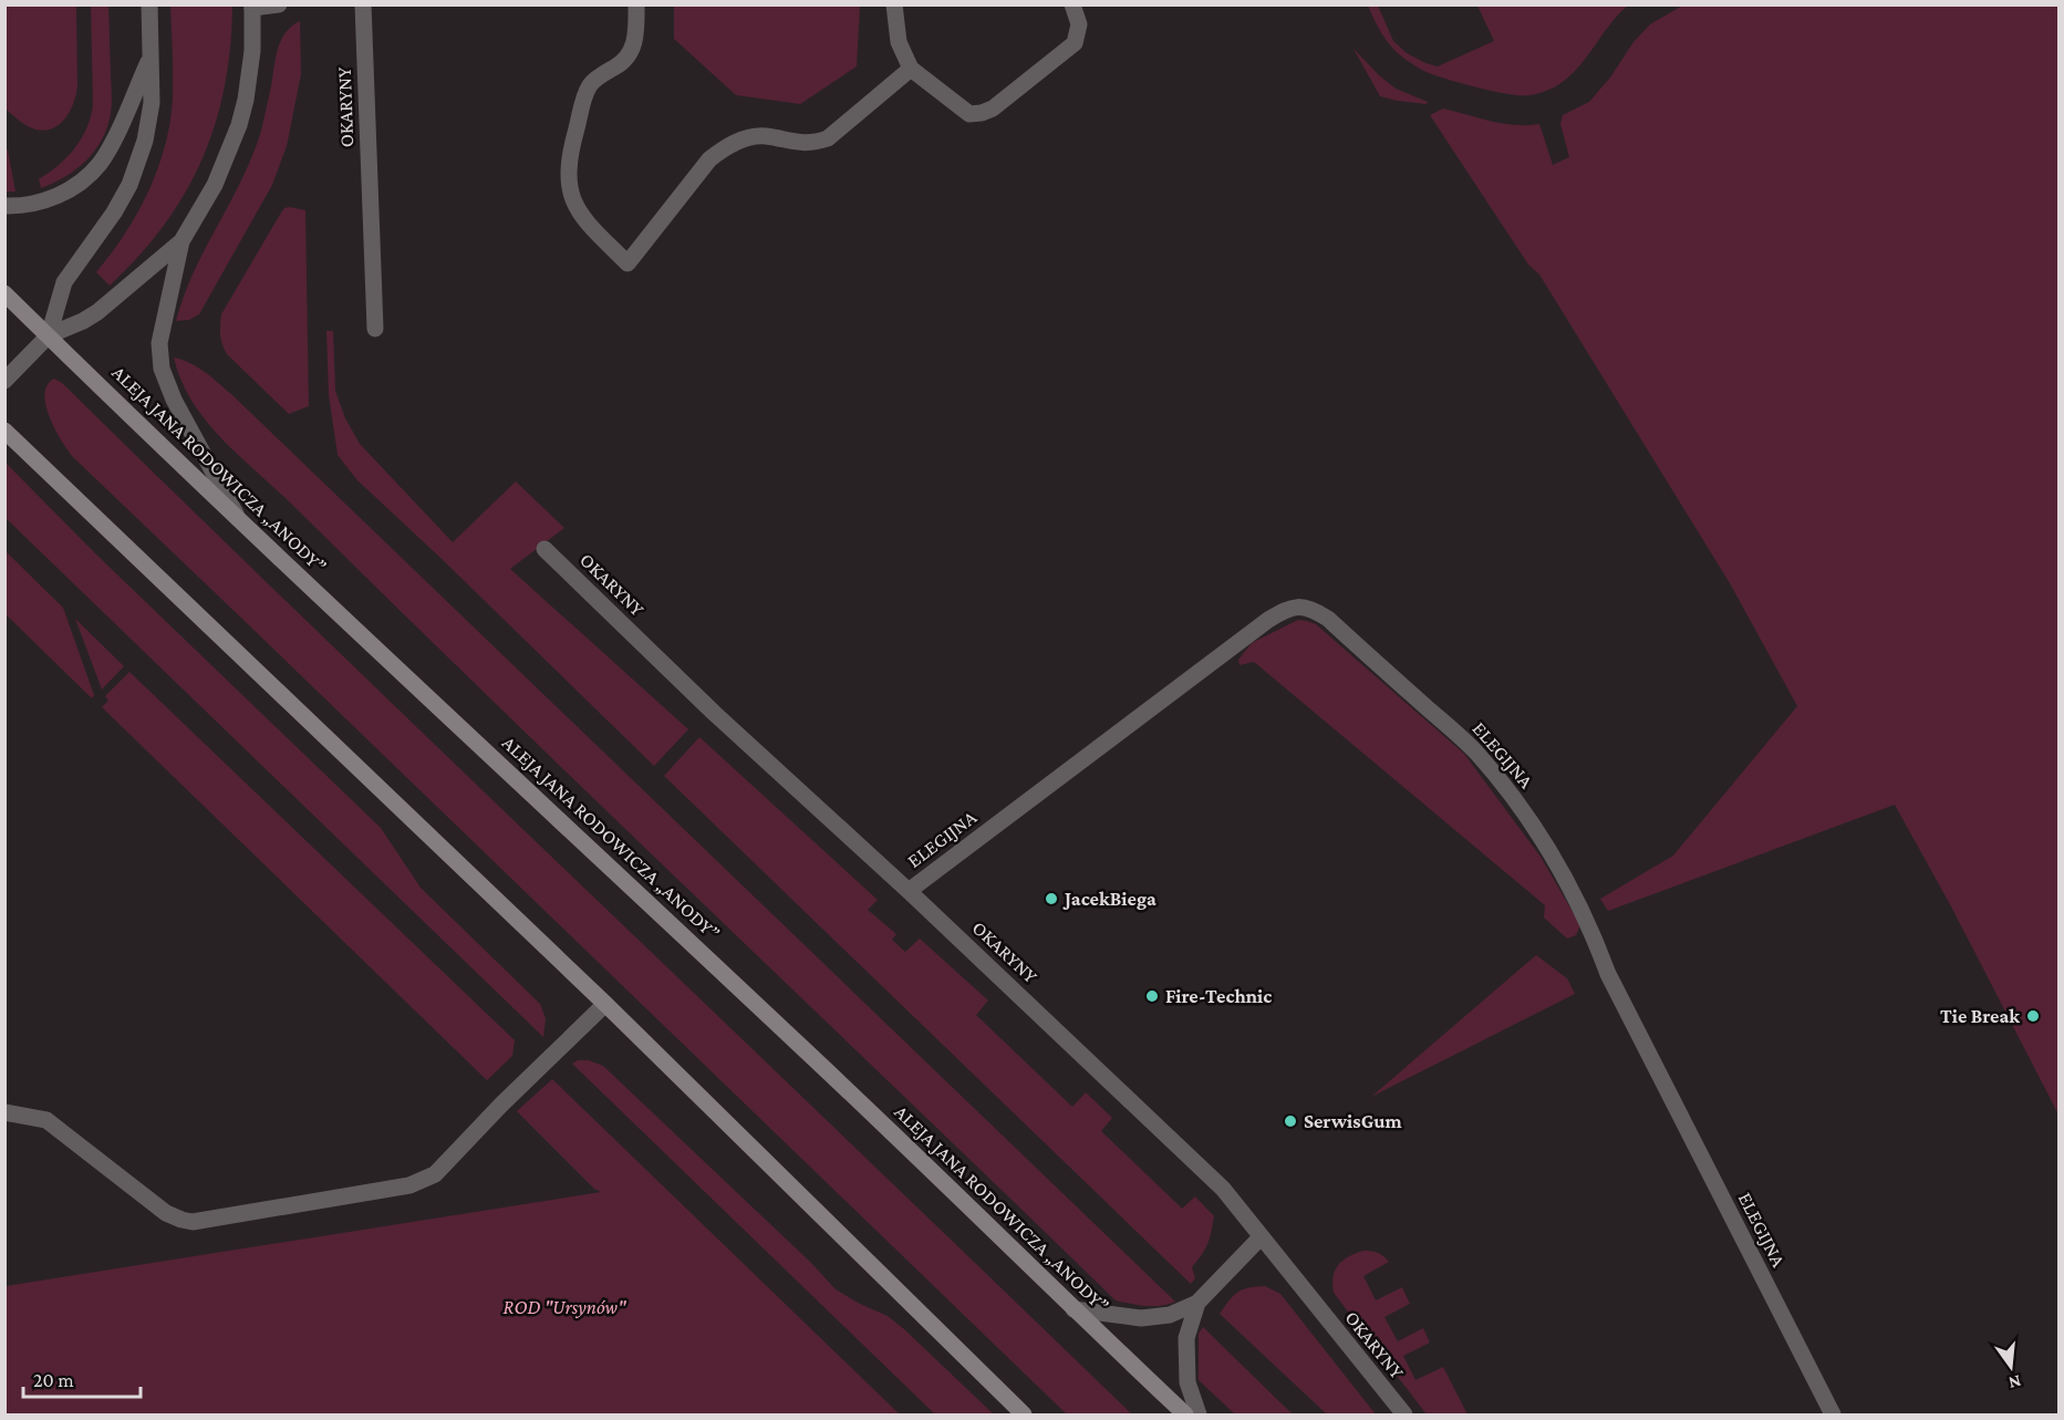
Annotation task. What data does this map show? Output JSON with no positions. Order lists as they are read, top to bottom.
{
  "streets": {
    "main road": ["ALEJA JANA RODOWICZA „ANODY”"],
    "street": ["OKARYNY", "ELEGIJNA"]
  },
  "crossings": [
    ["OKARYNY", "ELEGIJNA"]
  ],
  "parks": ["ROD \"Ursynów\""],
  "places": [
    "JacekBiega",
    "Fire-Technic",
    "Tie Break",
    "SerwisGum"
  ],
  "scale_bar": "20 m",
  "north": "bottom"
}
